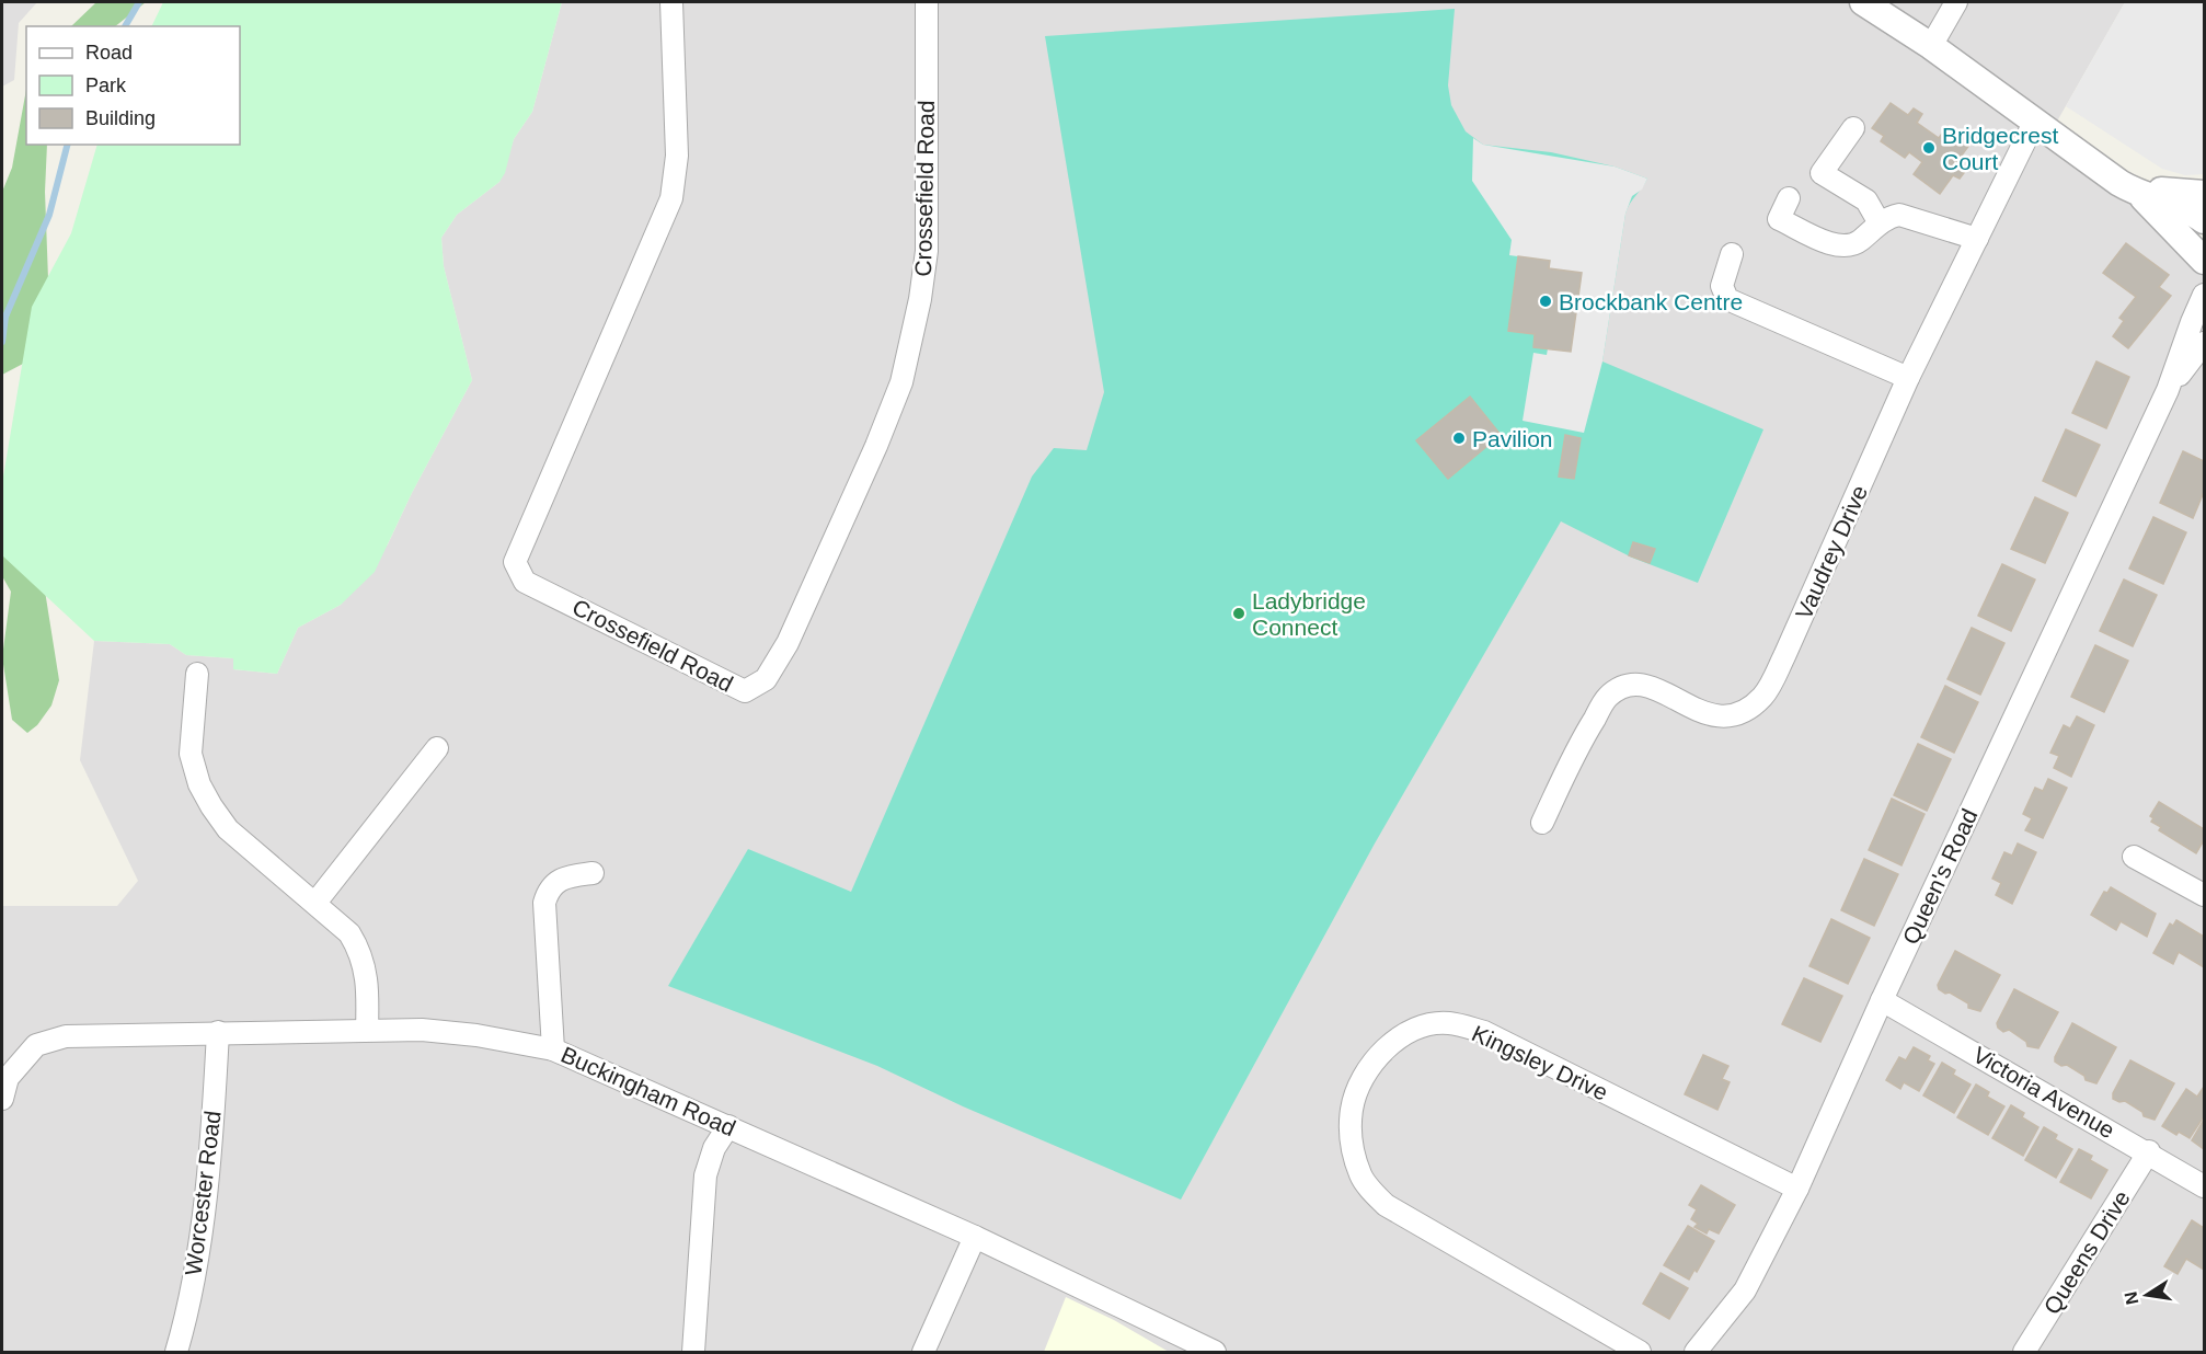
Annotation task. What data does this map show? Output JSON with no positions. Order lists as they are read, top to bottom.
{
  "streets": {
    "street": [
      "Crossefield Road",
      "Vaudrey Drive",
      "Queen's Road",
      "Kingsley Drive",
      "Buckingham Road",
      "Victoria Avenue",
      "Worcester Road",
      "Queens Drive"
    ]
  },
  "crossings": [
    ["Queen's Road", "Kingsley Drive"],
    ["Queen's Road", "Victoria Avenue"],
    ["Buckingham Road", "Worcester Road"],
    ["Victoria Avenue", "Queens Drive"]
  ],
  "places": [
    "Bridgecrest Court",
    "Brockbank Centre",
    "Pavilion",
    "Ladybridge Connect"
  ],
  "legend": ["Road", "Park", "Building"],
  "north": "left"
}
